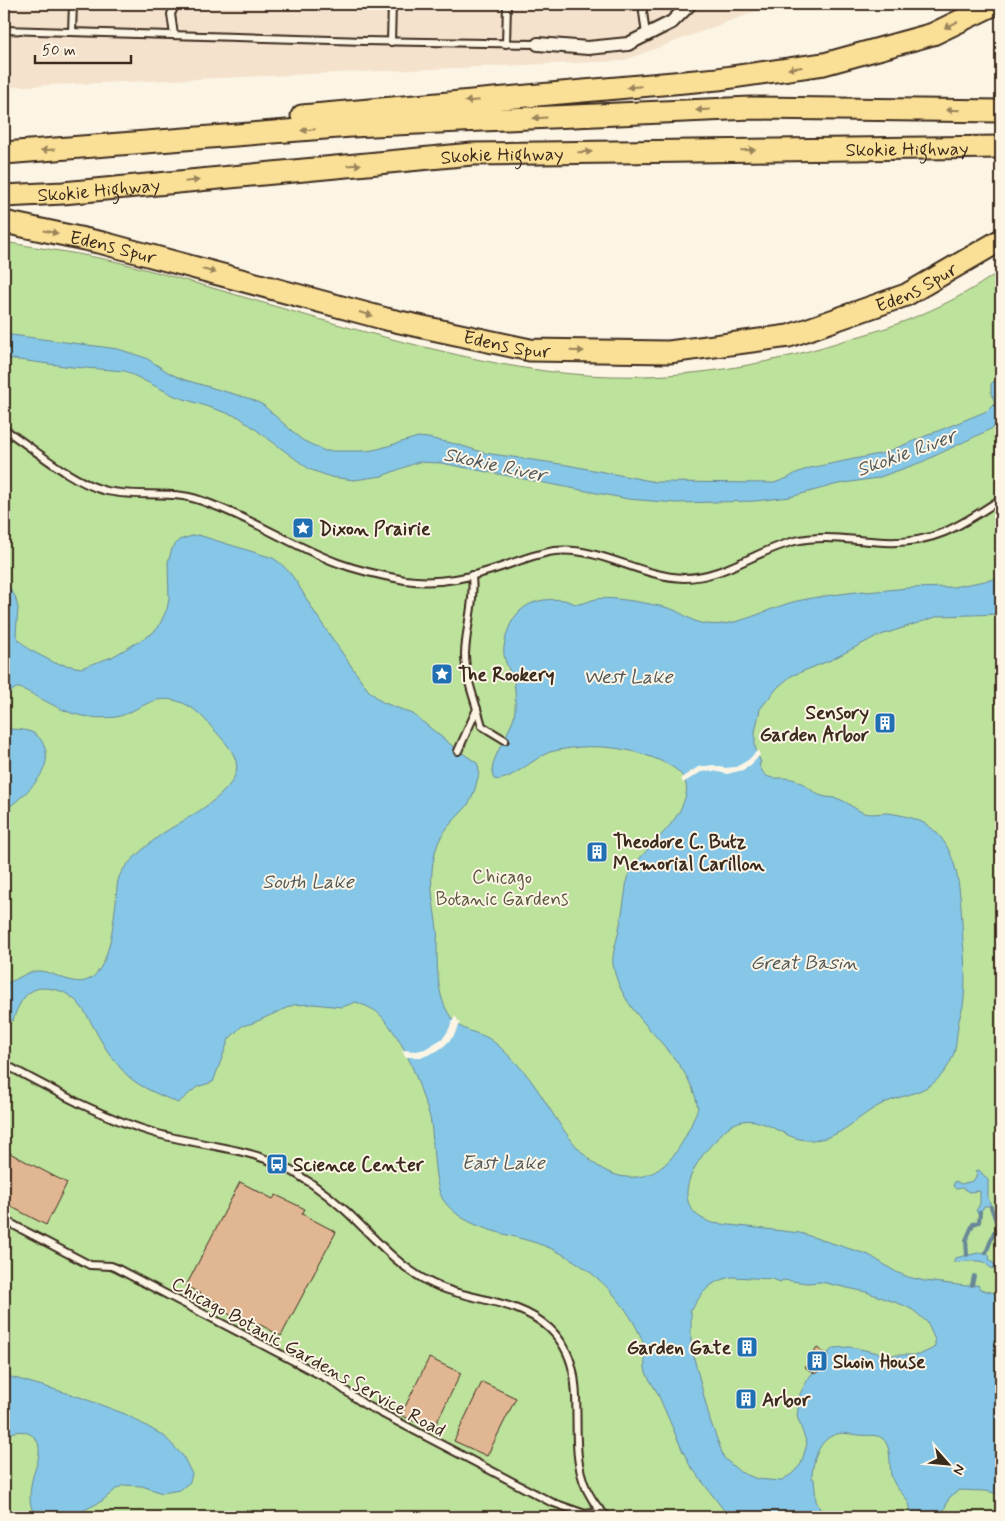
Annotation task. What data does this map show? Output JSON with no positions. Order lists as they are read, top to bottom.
{
  "streets": {
    "highway": ["Skokie Highway", "Edens Spur"],
    "lane": ["Chicago Botanic Gardens Service Road"]
  },
  "water": [
    "Skokie River",
    "West Lake",
    "South Lake",
    "Great Basin",
    "East Lake"
  ],
  "parks": ["Chicago Botanic Gardens"],
  "places": {
    "place": ["Dixon Prairie", "The Rookery"],
    "building": [
      "Sensory Garden Arbor",
      "Theodore C. Butz Memorial Carillon",
      "Garden Gate",
      "Shoin House",
      "Arbor"
    ],
    "bus stop": ["Science Center"]
  },
  "scale_bar": "50 m",
  "north": "bottom right"
}
